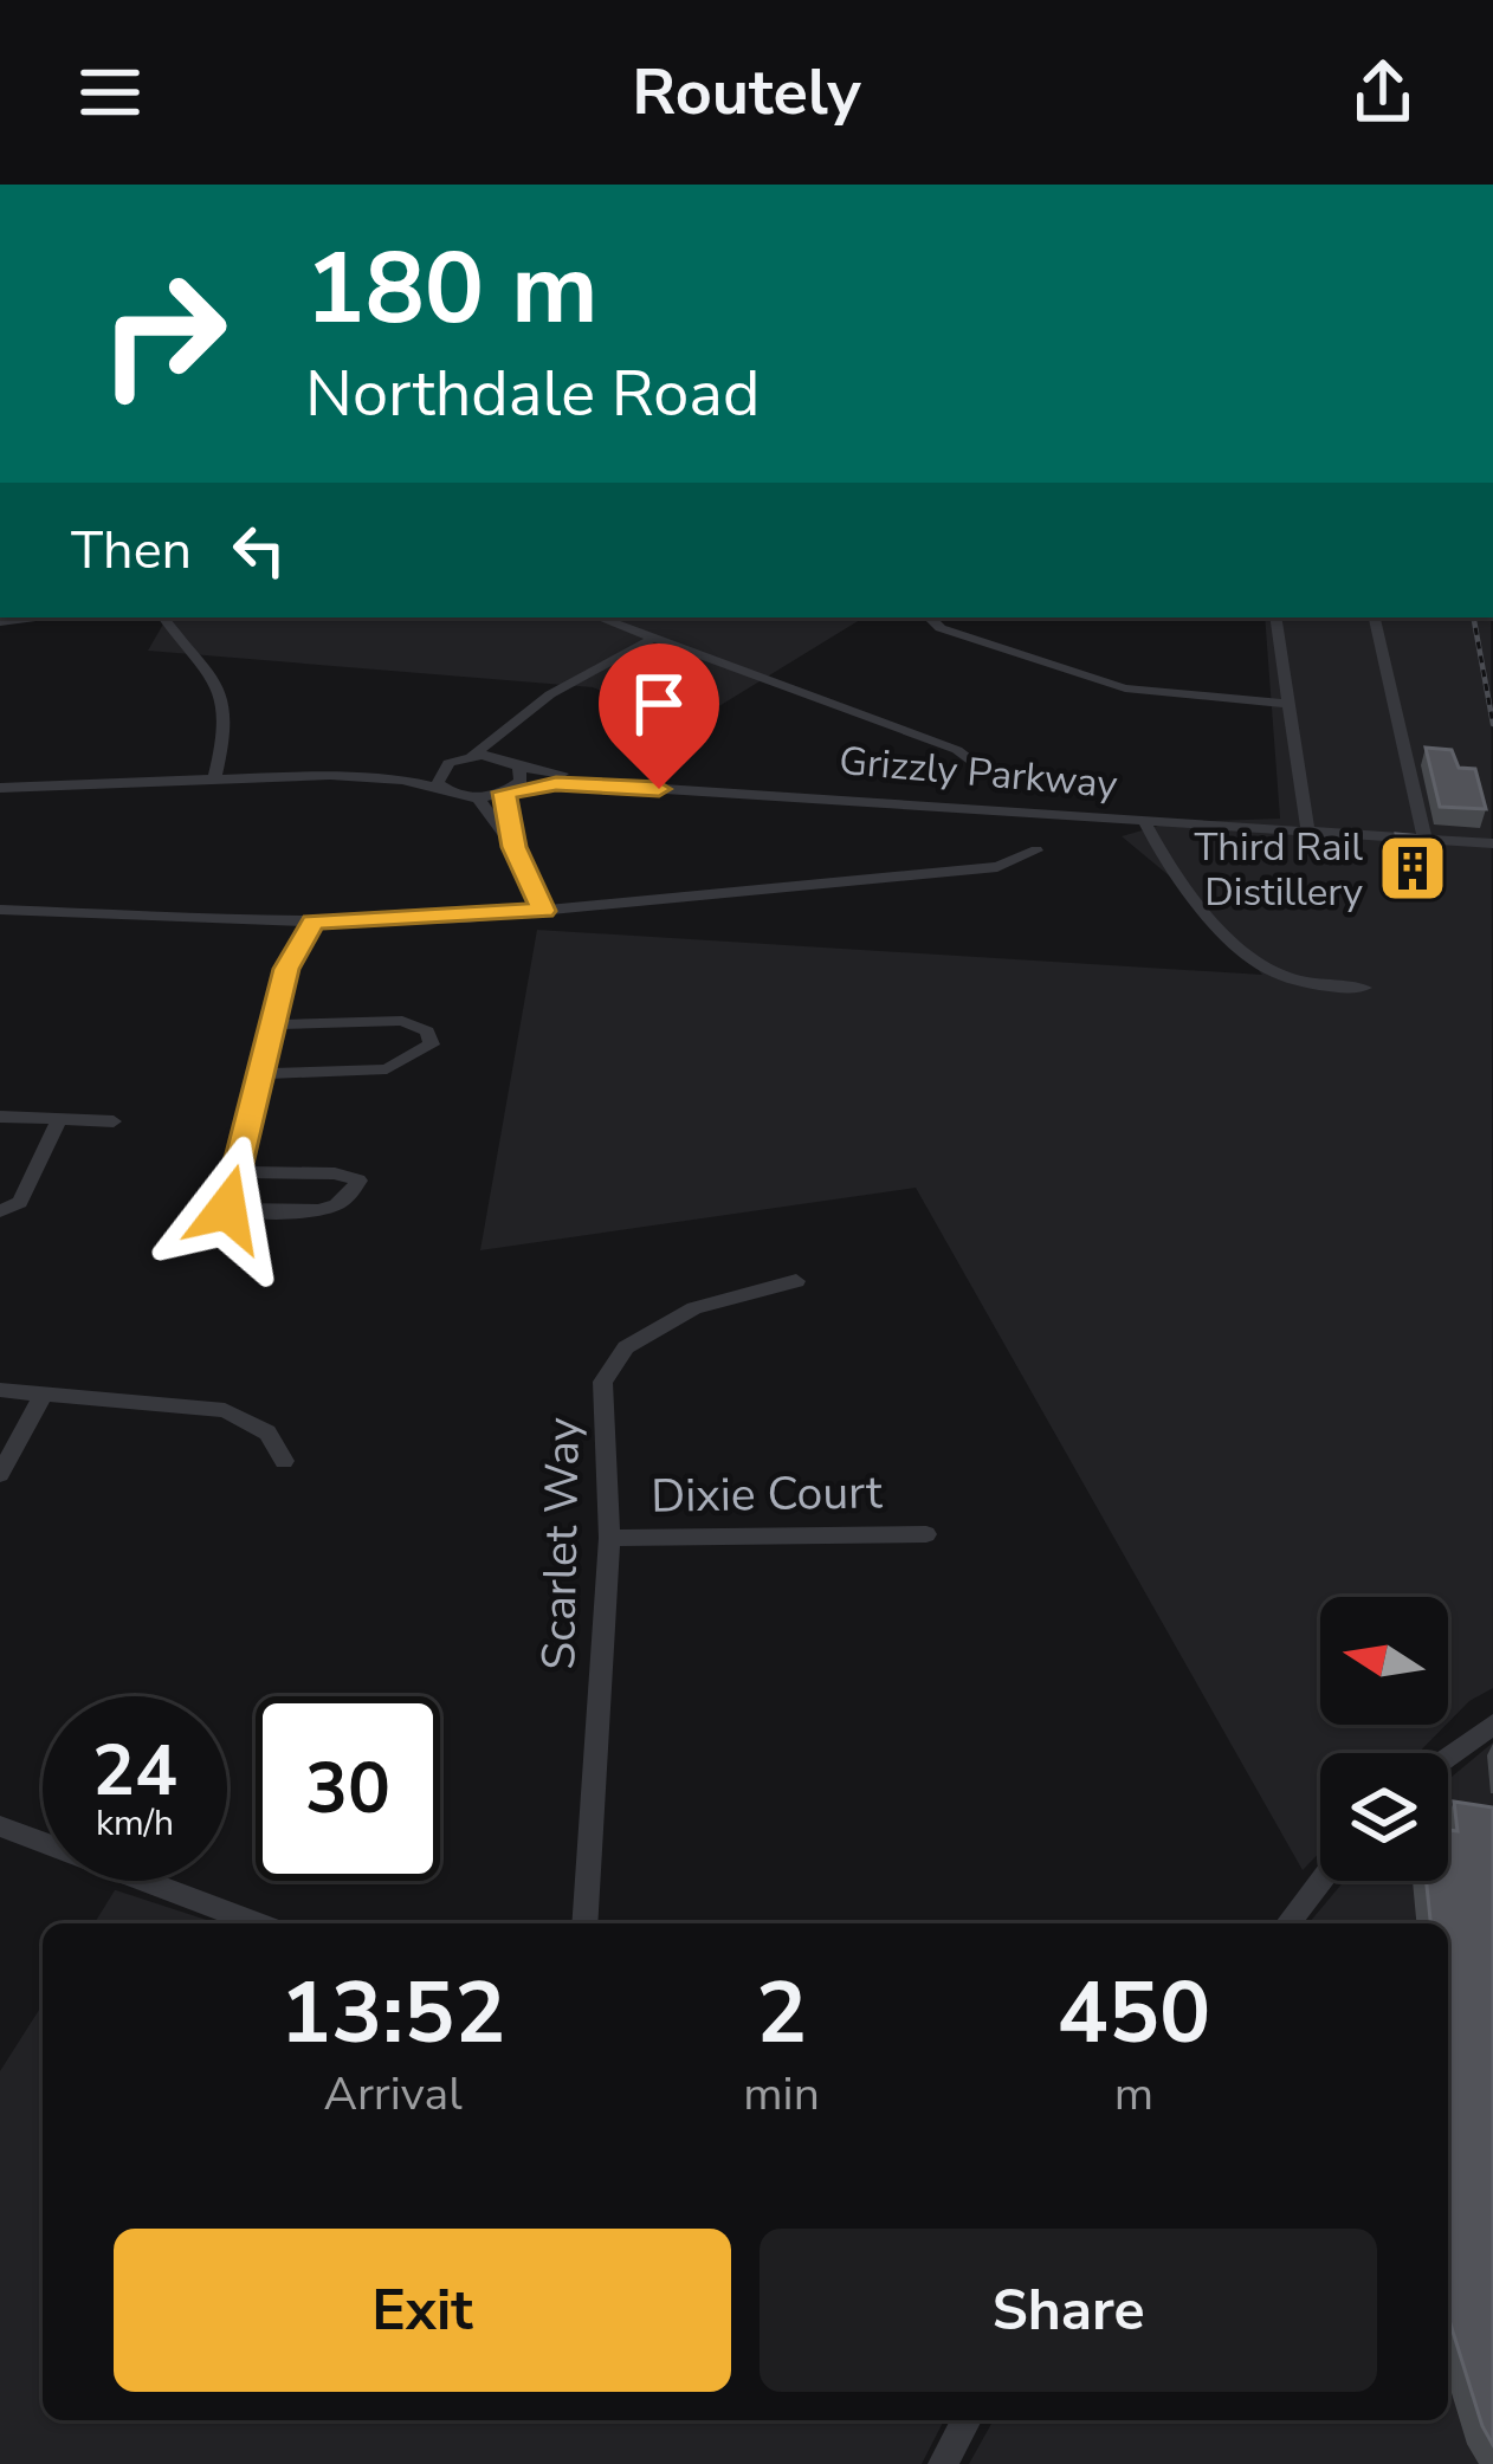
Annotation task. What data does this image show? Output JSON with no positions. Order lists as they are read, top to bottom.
{
  "streets": {
    "street": ["Grizzly Parkway", "Dixie Court", "Scarlet Way"]
  },
  "crossings": [
    ["Dixie Court", "Scarlet Way"]
  ],
  "places": {
    "building": ["Third Rail Distillery"]
  },
  "north": "left",
  "page": {
    "header": "Routely",
    "turn": ["180 m", "Northdale Road"],
    "then": "Then",
    "speed": "24 km/h",
    "limit": "30",
    "eta": [
      "13:52",
      "Arrival",
      "2",
      "min",
      "450",
      "m"
    ],
    "buttons": ["Exit", "Share"]
  }
}
